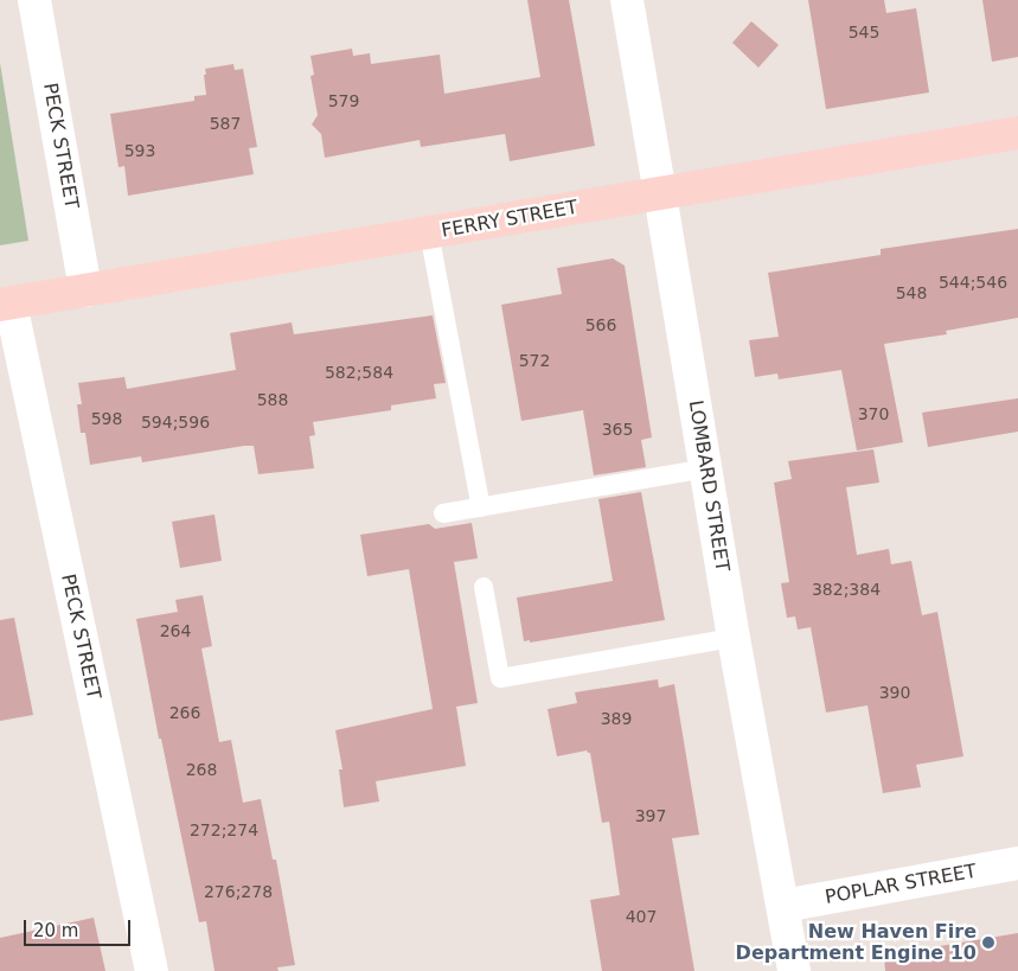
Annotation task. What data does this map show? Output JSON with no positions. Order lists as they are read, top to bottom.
{
  "streets": {
    "main road": ["FERRY STREET"],
    "street": ["PECK STREET", "LOMBARD STREET", "POPLAR STREET"]
  },
  "crossings": [
    ["PECK STREET", "FERRY STREET"],
    ["FERRY STREET", "LOMBARD STREET"],
    ["LOMBARD STREET", "POPLAR STREET"]
  ],
  "places": ["New Haven Fire Department Engine 10"],
  "house_numbers": [
    "545",
    "579",
    "587",
    "593",
    "544;546",
    "548",
    "566",
    "572",
    "582;584",
    "588",
    "370",
    "598",
    "594;596",
    "365",
    "382;384",
    "264",
    "390",
    "266",
    "389",
    "268",
    "397",
    "272;274",
    "276;278",
    "407"
  ],
  "scale_bar": "20 m"
}
